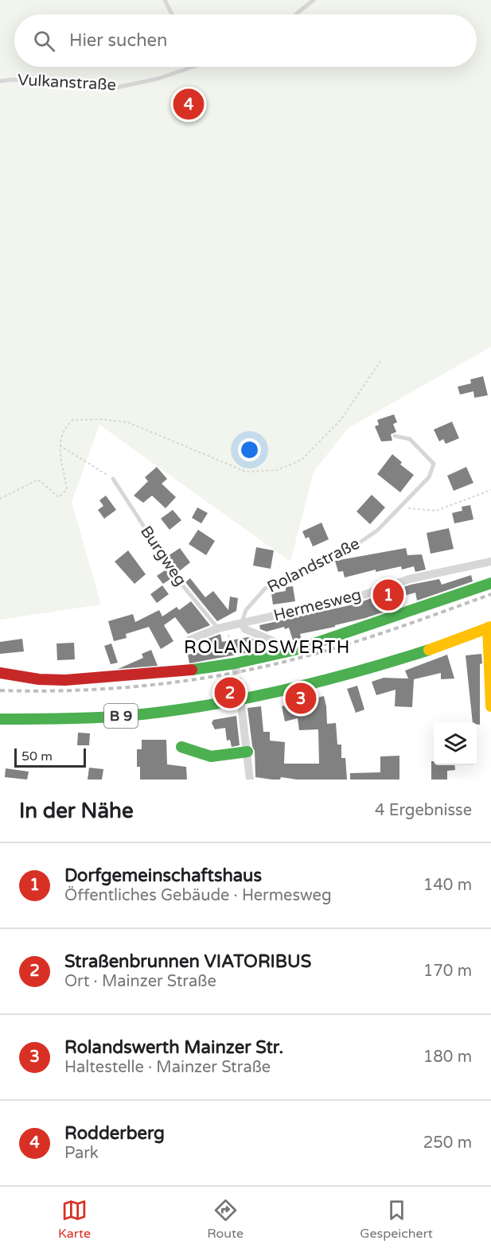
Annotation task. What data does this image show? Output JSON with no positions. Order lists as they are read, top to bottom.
{
  "streets": {
    "street": ["Hermesweg", "B 9"],
    "lane": ["Vulkanstraße", "Burgweg", "Rolandstraße"]
  },
  "crossings": [
    ["Burgweg", "Hermesweg"],
    ["Rolandstraße", "Hermesweg"]
  ],
  "districts": ["ROLANDSWERTH"],
  "scale_bar": "50 m",
  "page": {
    "search": "Hier suchen",
    "pins": [
      "4",
      "1",
      "2",
      "3"
    ],
    "scale": "50 m",
    "heading": ["In der Nähe", "4 Ergebnisse"],
    "list": [
      {
        "mark": "1",
        "name": "Dorfgemeinschaftshaus",
        "note": "Öffentliches Gebäude · Hermesweg",
        "value": "140 m"
      },
      {
        "mark": "2",
        "name": "Straßenbrunnen VIATORIBUS",
        "note": "Ort · Mainzer Straße",
        "value": "170 m"
      },
      {
        "mark": "3",
        "name": "Rolandswerth Mainzer Str.",
        "note": "Haltestelle · Mainzer Straße",
        "value": "180 m"
      },
      {
        "mark": "4",
        "name": "Rodderberg",
        "note": "Park",
        "value": "250 m"
      }
    ],
    "nav": ["Karte", "Route", "Gespeichert"]
  }
}
